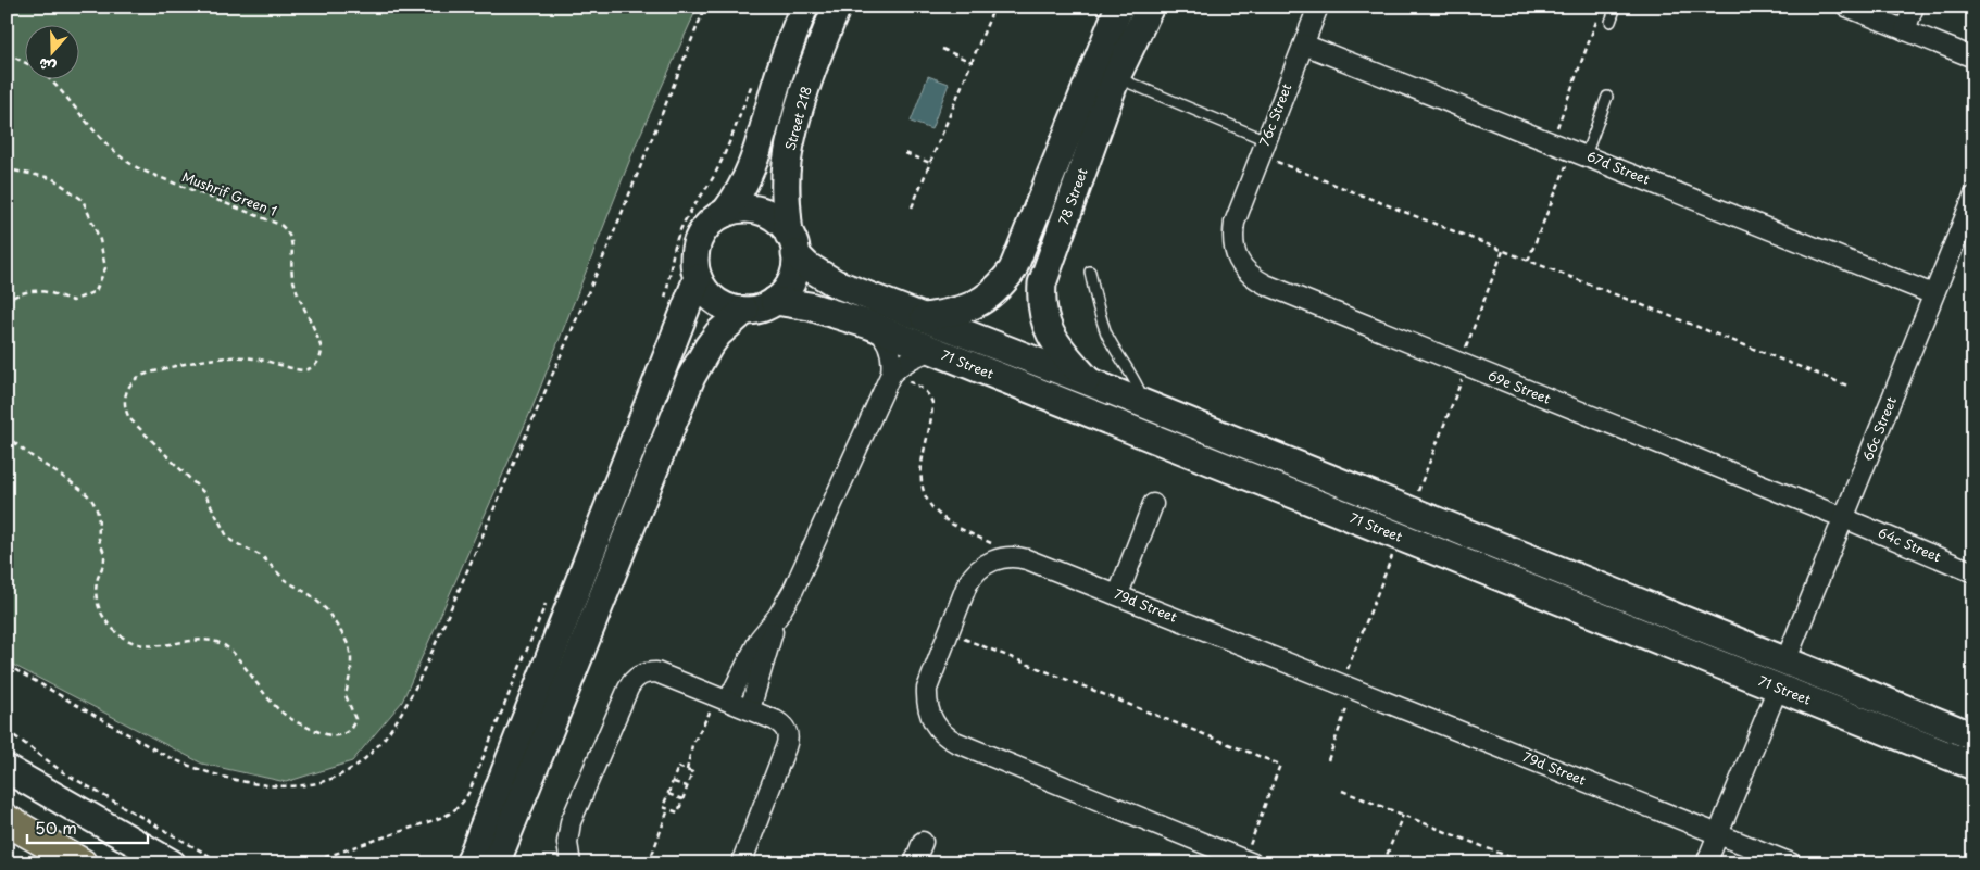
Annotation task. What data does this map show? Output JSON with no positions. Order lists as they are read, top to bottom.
{
  "streets": {
    "street": [
      "76c Street",
      "Street 218",
      "67d Street",
      "78 Street",
      "71 Street",
      "69e Street",
      "66c Street",
      "64c Street",
      "79d Street"
    ],
    "path": ["Mushrif Green 1"]
  },
  "crossings": [
    ["76c Street", "67d Street"],
    ["76c Street", "69e Street"],
    ["Street 218", "71 Street"],
    ["67d Street", "66c Street"],
    ["78 Street", "71 Street"],
    ["71 Street", "66c Street"],
    ["69e Street", "66c Street"],
    ["69e Street", "64c Street"],
    ["66c Street", "64c Street"]
  ],
  "scale_bar": "50 m",
  "north": "bottom"
}
